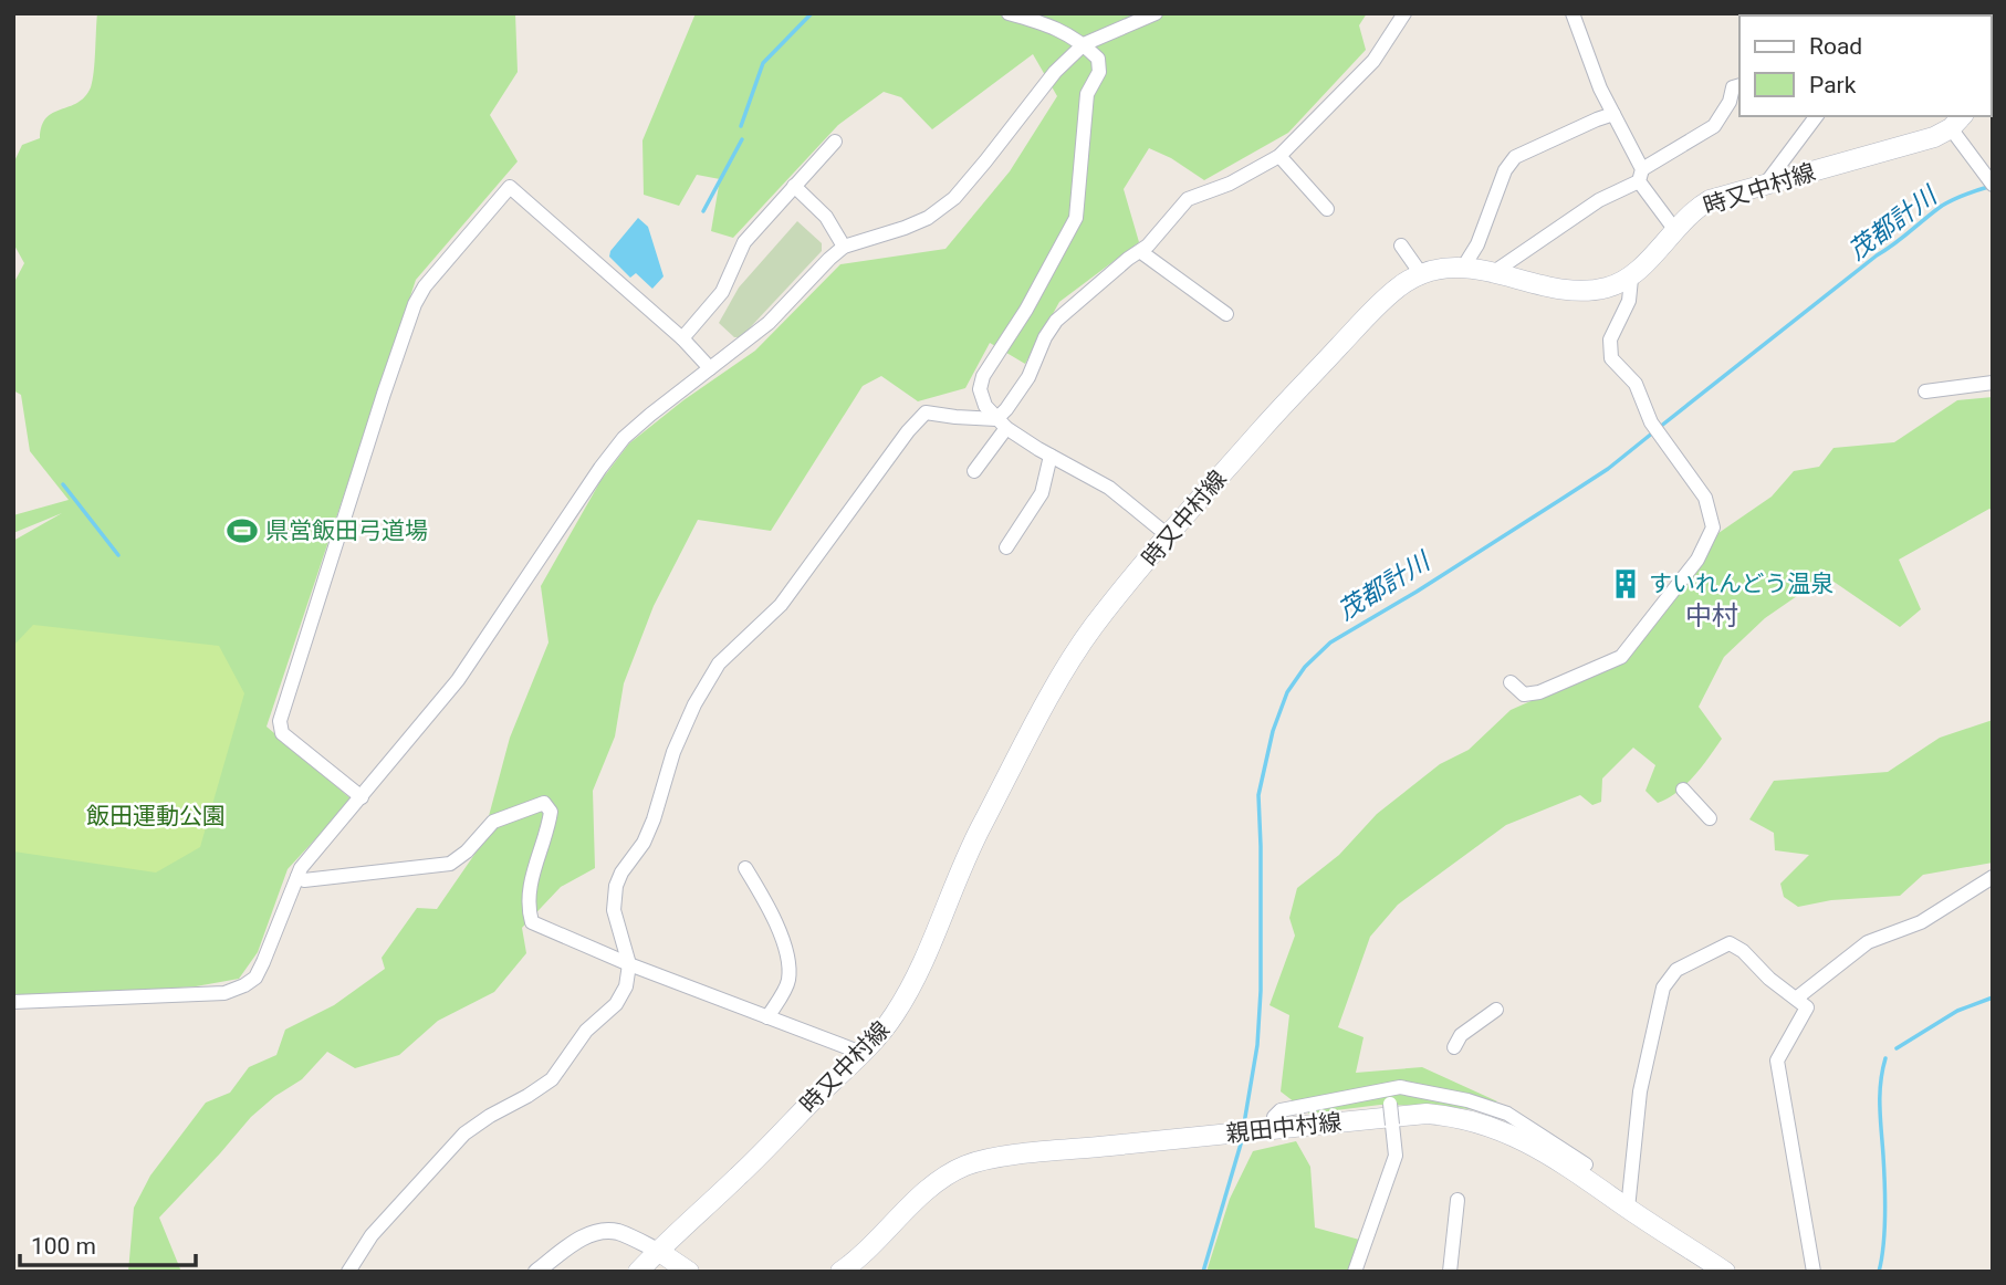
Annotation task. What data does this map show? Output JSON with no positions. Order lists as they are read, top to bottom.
{
  "streets": {
    "main road": ["時又中村線", "親田中村線"]
  },
  "districts": ["中村"],
  "water": ["茂都計川"],
  "parks": ["飯田運動公園"],
  "places": {
    "sports": ["県営飯田弓道場"],
    "building": ["すいれんどう温泉"]
  },
  "legend": ["Road", "Park"],
  "scale_bar": "100 m"
}
